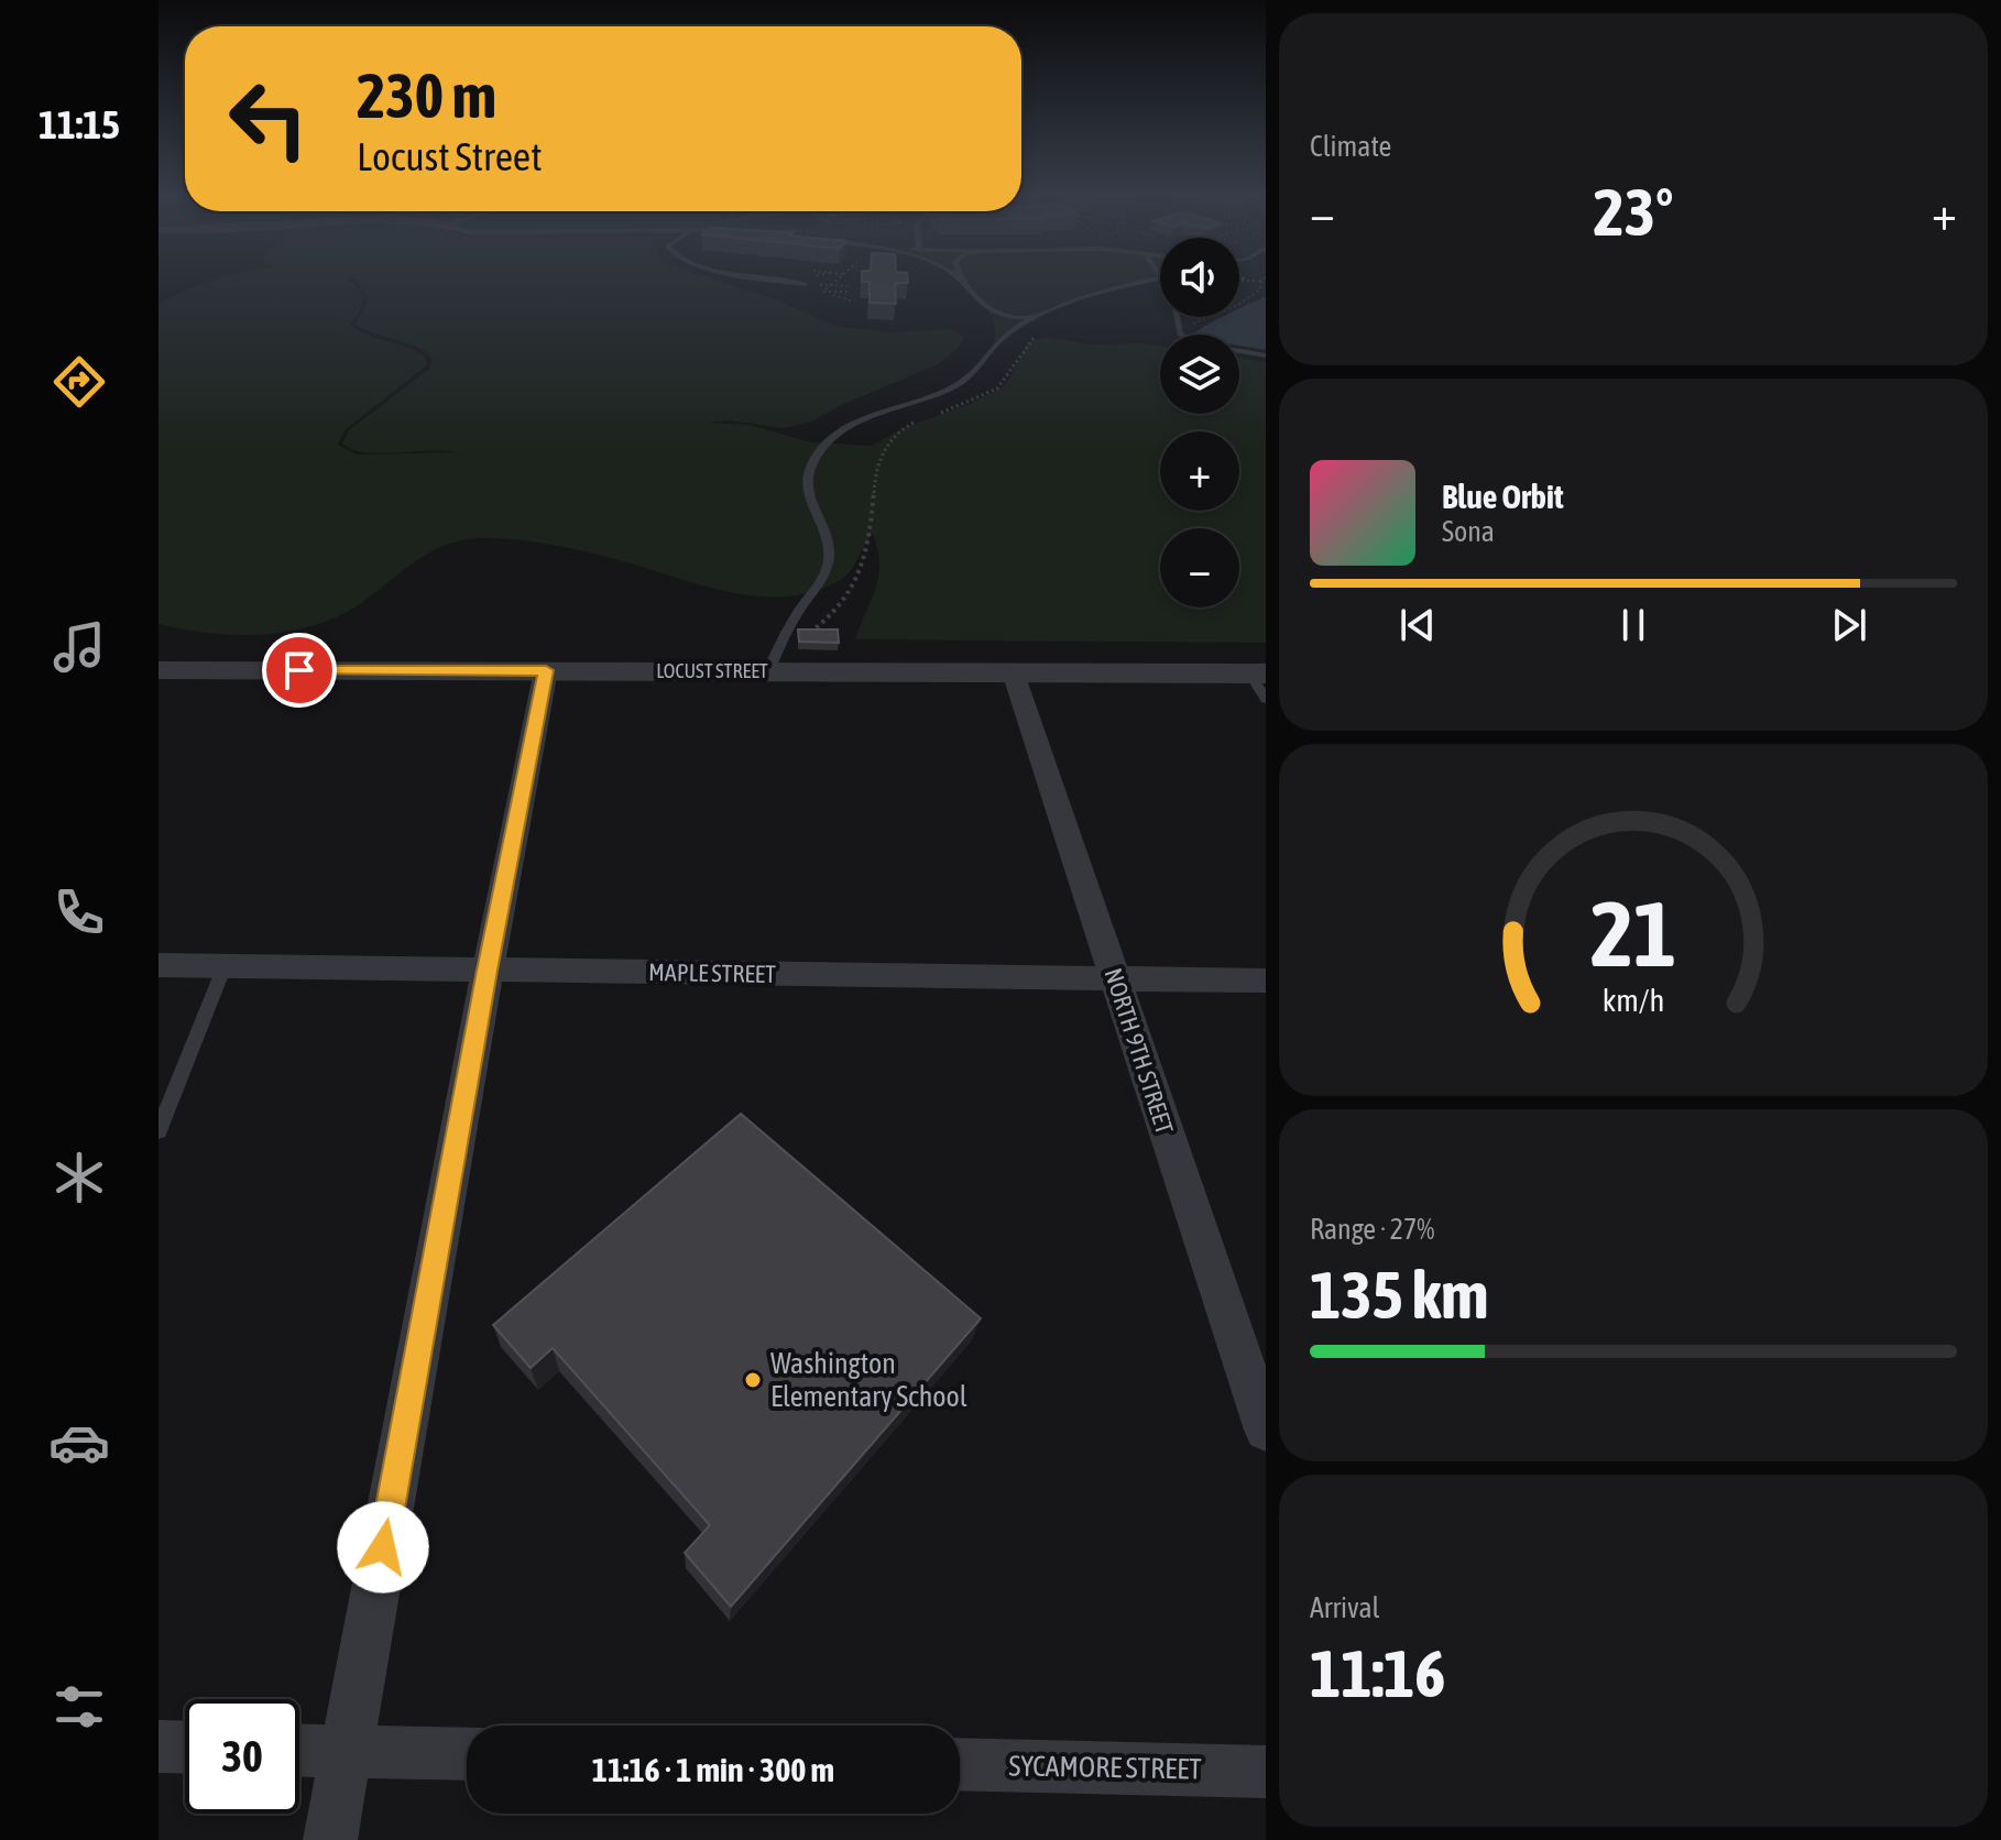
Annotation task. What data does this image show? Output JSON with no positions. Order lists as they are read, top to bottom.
{
  "streets": {
    "street": [
      "LOCUST STREET",
      "MAPLE STREET",
      "NORTH 9TH STREET",
      "SYCAMORE STREET"
    ]
  },
  "crossings": [
    ["LOCUST STREET", "NORTH 9TH STREET"],
    ["MAPLE STREET", "NORTH 9TH STREET"]
  ],
  "places": ["Washington Elementary School"],
  "page": {
    "tabs": "11:15",
    "tile": [
      "Climate",
      ["Range · 27%", "135 km"],
      ["Arrival", "11:16"]
    ],
    "turn": ["230 m", "Locust Street"],
    "heat": ["−", "23°", "+"],
    "map_buttons": ["+", "−"],
    "song": ["Blue Orbit", "Sona"],
    "limit": "30",
    "trip": "11:16 · 1 min · 300 m",
    "gauge": ["21", "km/h"]
  }
}
